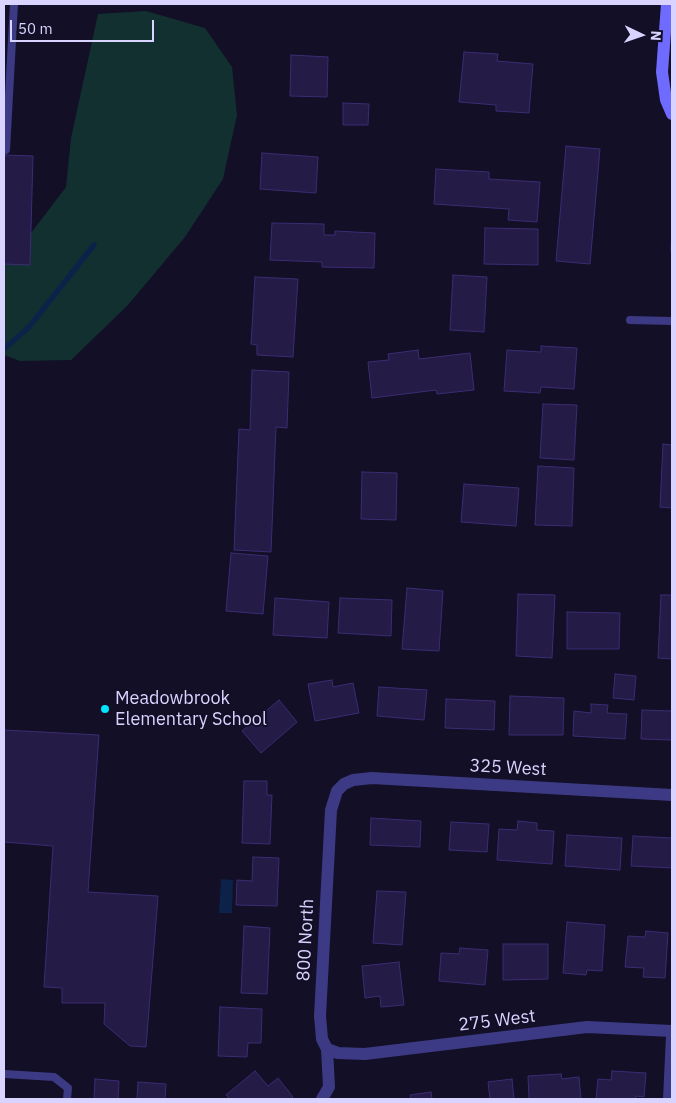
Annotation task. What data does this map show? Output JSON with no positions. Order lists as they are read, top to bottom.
{
  "streets": {
    "street": ["325 West", "800 North", "275 West"]
  },
  "crossings": [
    ["325 West", "800 North"],
    ["800 North", "275 West"]
  ],
  "places": ["Meadowbrook Elementary School"],
  "scale_bar": "50 m",
  "north": "right"
}
